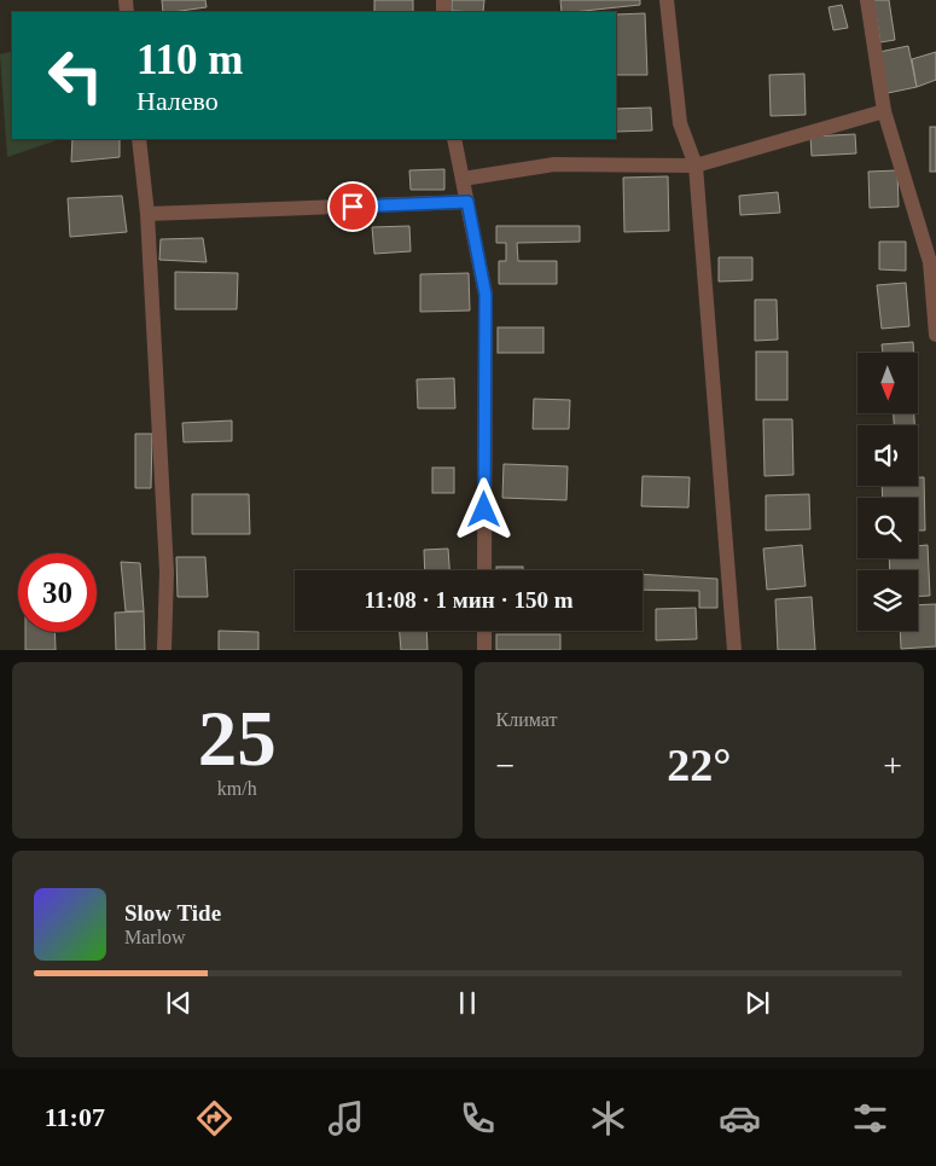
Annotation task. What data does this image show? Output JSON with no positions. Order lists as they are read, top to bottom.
{
  "north": "bottom",
  "page": {
    "turn": ["110 m", "Налево"],
    "limit": "30",
    "trip": "11:08 · 1 мин · 150 m",
    "tile": [
      ["25", "km/h"],
      "Климат"
    ],
    "heat": ["−", "22°", "+"],
    "song": ["Slow Tide", "Marlow"],
    "tabs": "11:07"
  }
}
